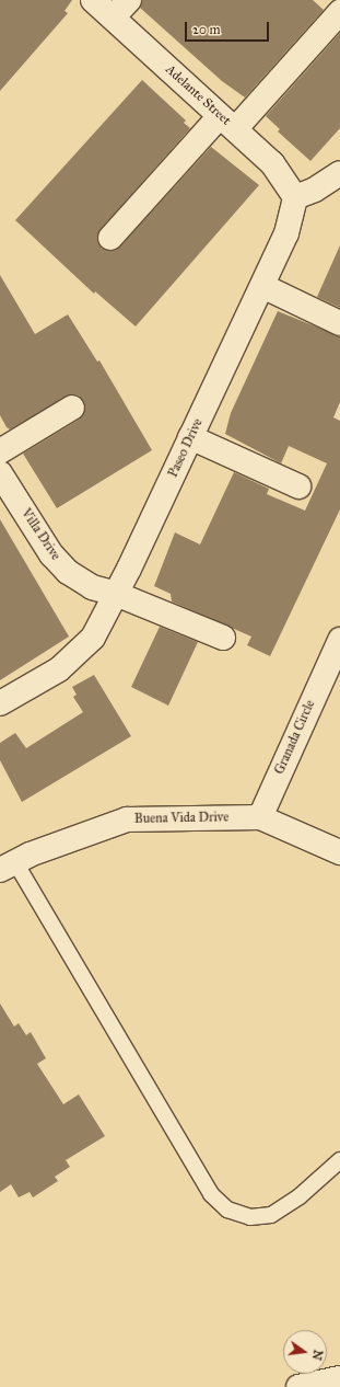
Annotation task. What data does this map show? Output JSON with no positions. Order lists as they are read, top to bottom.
{
  "streets": {
    "street": [
      "Adelante Street",
      "Paseo Drive",
      "Villa Drive",
      "Granada Circle",
      "Buena Vida Drive"
    ]
  },
  "crossings": [
    ["Adelante Street", "Paseo Drive"],
    ["Paseo Drive", "Villa Drive"],
    ["Granada Circle", "Buena Vida Drive"]
  ],
  "scale_bar": "20 m",
  "north": "right"
}
